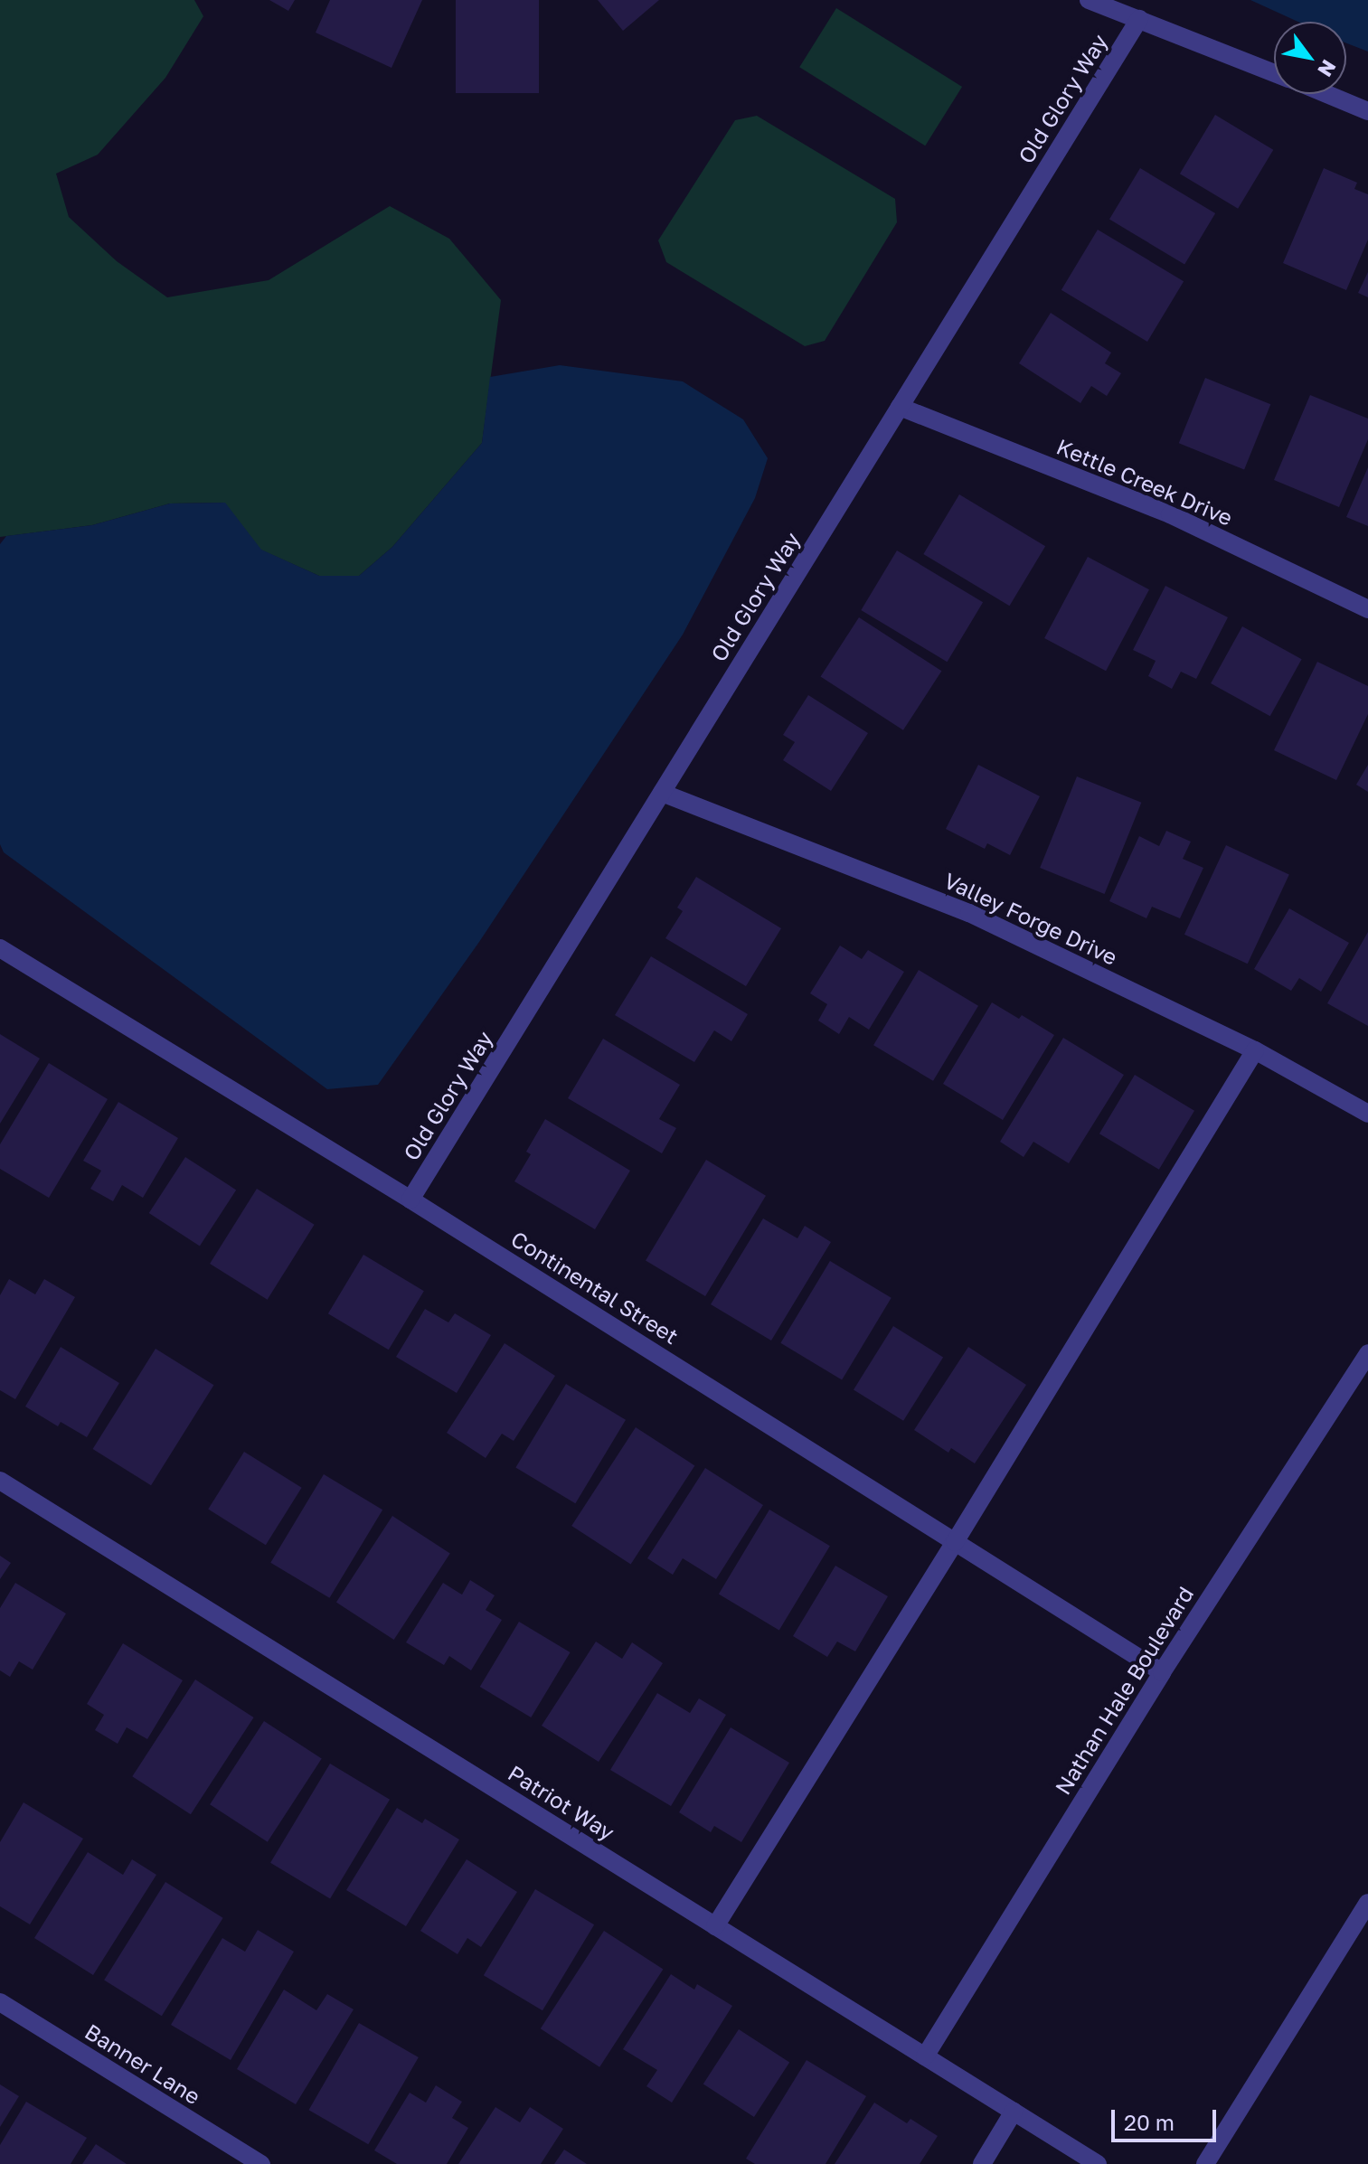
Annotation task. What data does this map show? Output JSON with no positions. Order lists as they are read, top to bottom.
{
  "streets": {
    "street": [
      "Old Glory Way",
      "Kettle Creek Drive",
      "Valley Forge Drive",
      "Continental Street",
      "Nathan Hale Boulevard",
      "Patriot Way",
      "Banner Lane"
    ]
  },
  "crossings": [
    ["Old Glory Way", "Kettle Creek Drive"],
    ["Old Glory Way", "Valley Forge Drive"],
    ["Old Glory Way", "Continental Street"],
    ["Continental Street", "Nathan Hale Boulevard"],
    ["Nathan Hale Boulevard", "Patriot Way"]
  ],
  "scale_bar": "20 m",
  "north": "bottom right"
}
